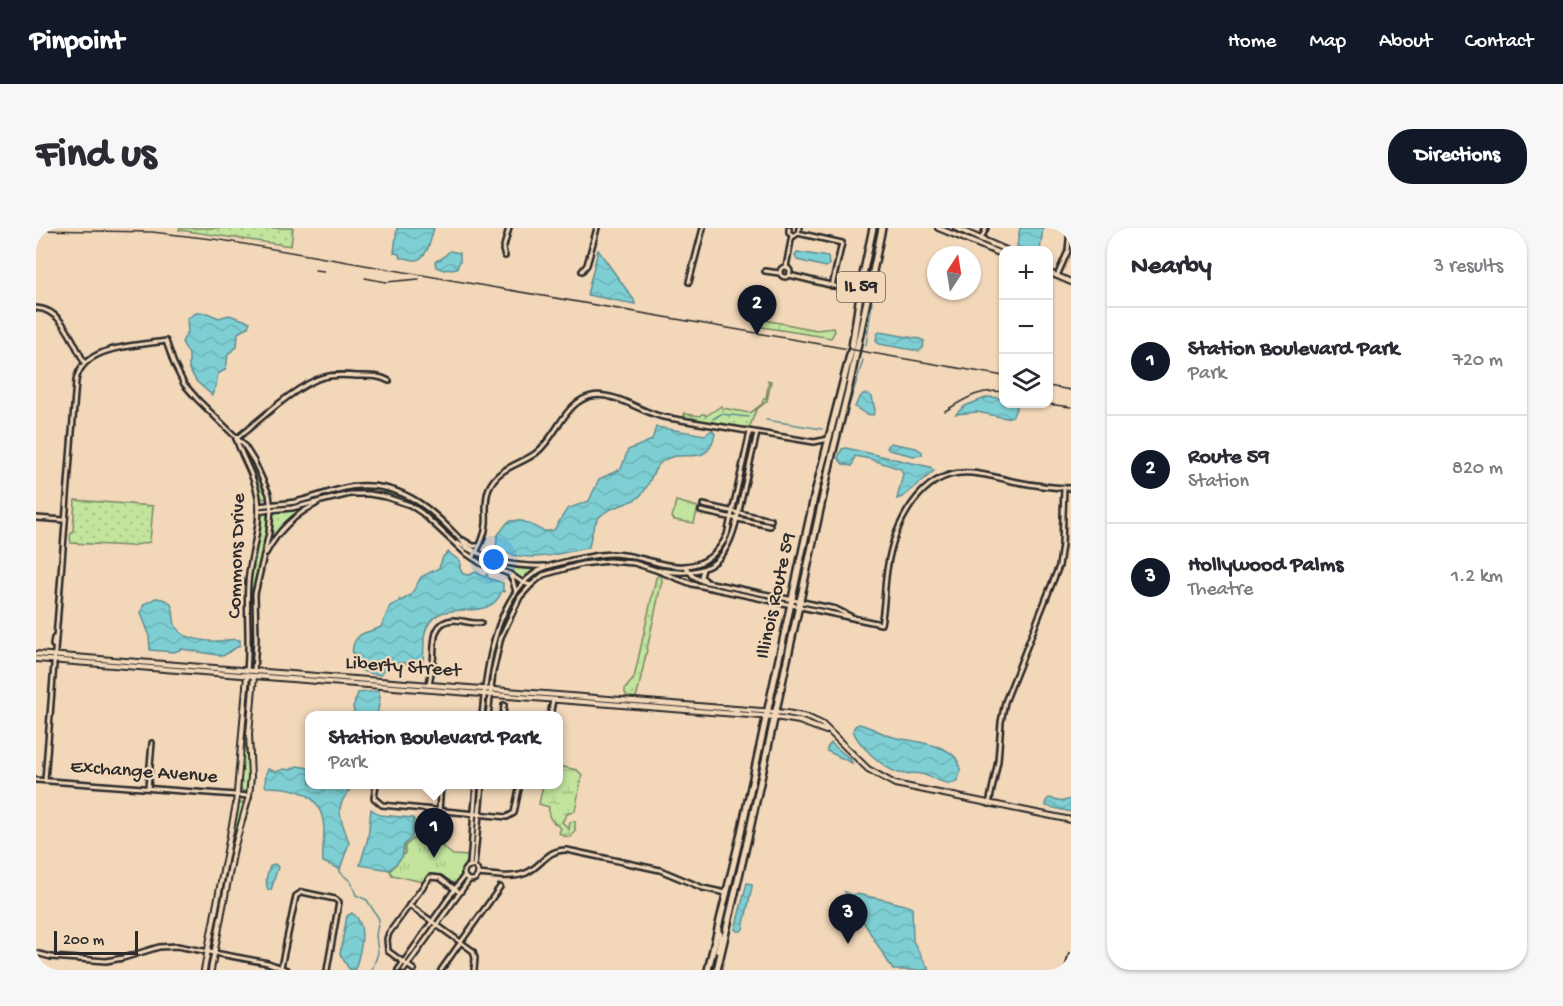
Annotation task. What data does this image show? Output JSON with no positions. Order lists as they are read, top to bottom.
{
  "streets": {
    "main road": ["IL 59", "Illinois Route 59"],
    "street": ["Commons Drive", "Liberty Street", "Exchange Avenue"]
  },
  "crossings": [
    ["IL 59", "Illinois Route 59"],
    ["Commons Drive", "Liberty Street"],
    ["Commons Drive", "Exchange Avenue"],
    ["Illinois Route 59", "Liberty Street"]
  ],
  "scale_bar": "200 m",
  "north": "top",
  "page": {
    "header": "Pinpoint",
    "nav": [
      "Home",
      "Map",
      "About",
      "Contact"
    ],
    "buttons": "Directions",
    "title": "Find us",
    "heading": ["Nearby", "3 results"],
    "map_buttons": ["+", "−"],
    "pins": ["2", "1", "3"],
    "list": [
      {
        "mark": "1",
        "name": "Station Boulevard Park",
        "note": "Park",
        "value": "720 m"
      },
      {
        "mark": "2",
        "name": "Route 59",
        "note": "Station",
        "value": "820 m"
      },
      {
        "mark": "3",
        "name": "Hollywood Palms",
        "note": "Theatre",
        "value": "1.2 km"
      }
    ],
    "popup": ["Station Boulevard Park", "Park"],
    "scale": "200 m"
  }
}
